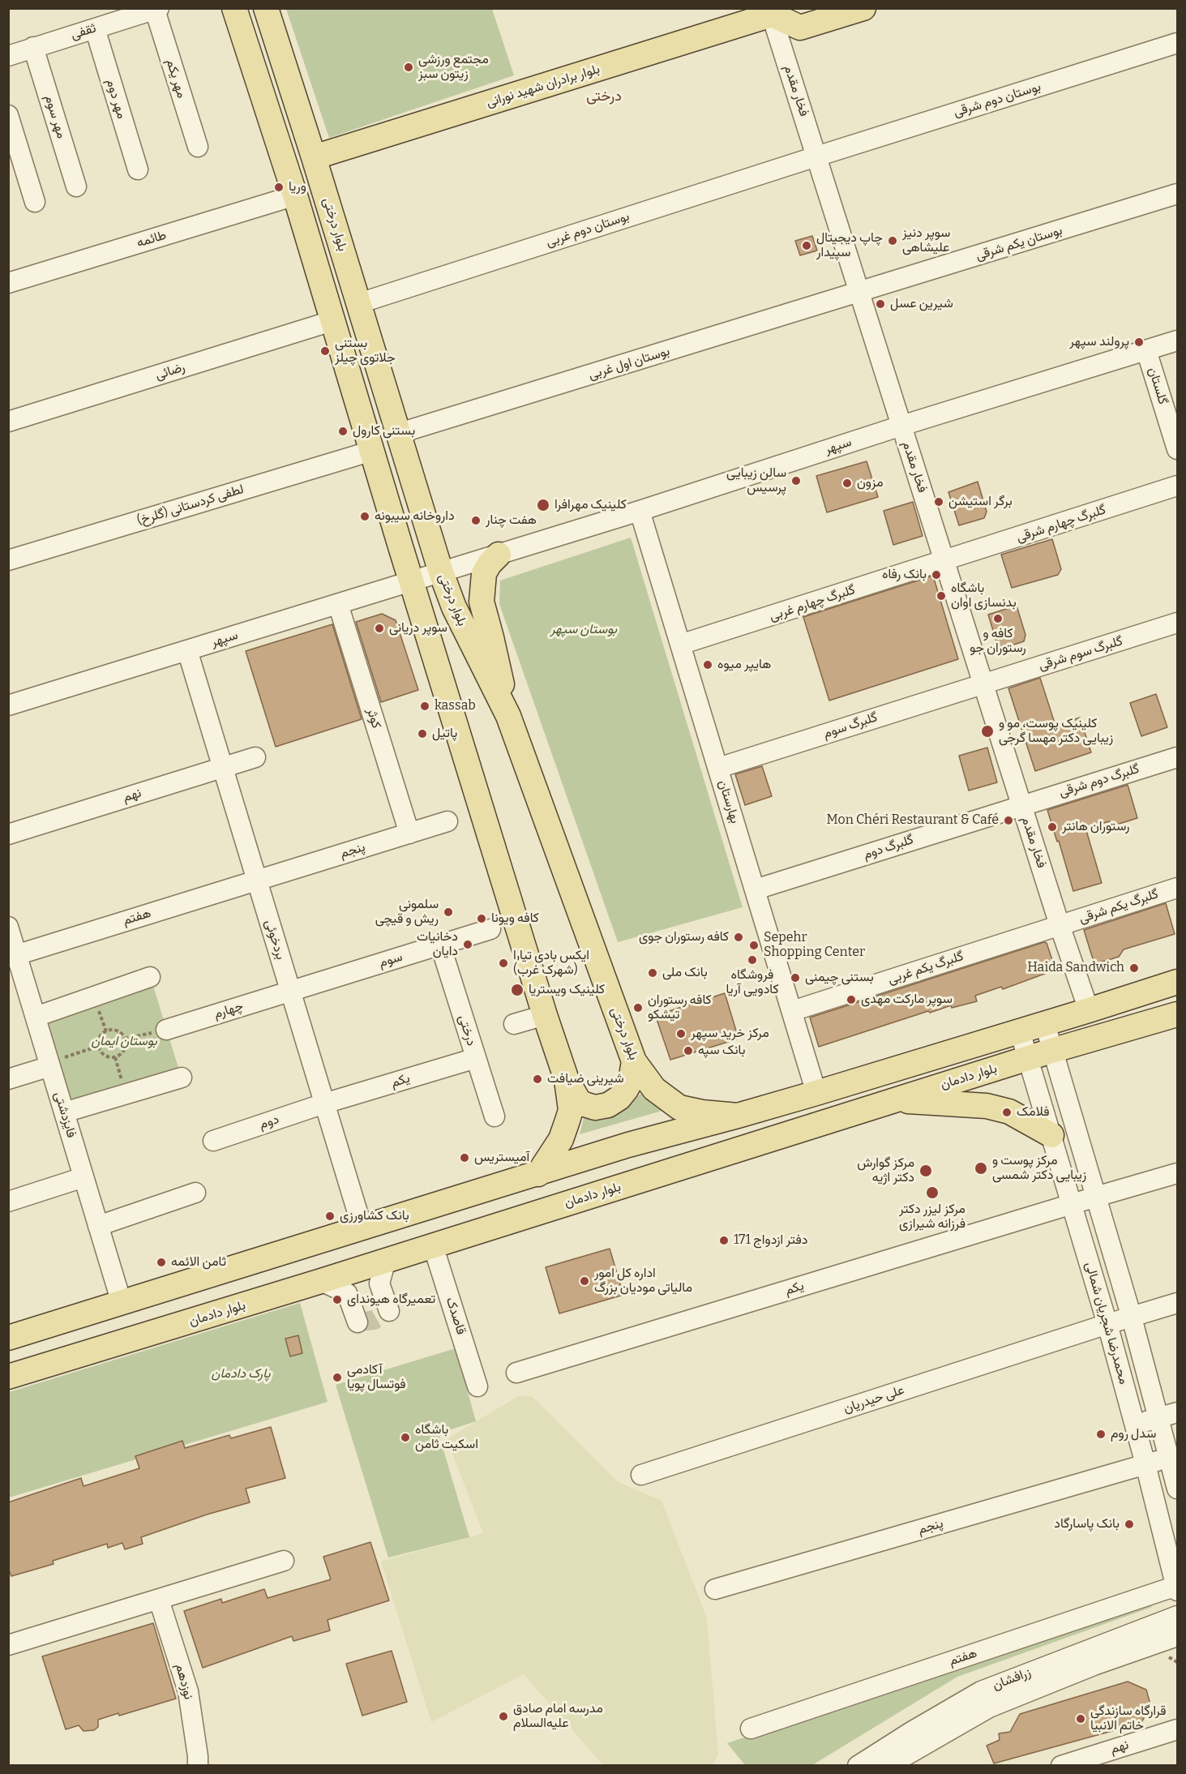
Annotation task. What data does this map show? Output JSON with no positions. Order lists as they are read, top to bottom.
{
  "streets": {
    "main road": ["بلوار برادران شهید نورانی", "بلوار درختی", "بلوار دادمان"],
    "street": [
      "ثقفی",
      "مهر یکم",
      "فخار مقدم",
      "مهر دوم",
      "بوستان دوم شرقی",
      "مهر سوم",
      "بوستان دوم غربی",
      "طائمه",
      "بوستان یکم شرقی",
      "بوستان اول غربی",
      "رضائی",
      "گلستان",
      "سپهر",
      "لطفی کردستانی (گلرخ)",
      "گلبرگ چهارم شرقی",
      "گلبرگ چهارم غربی",
      "گلبرگ سوم شرقی",
      "کوثر",
      "گلبرگ سوم",
      "گلبرگ دوم شرقی",
      "نهم",
      "بهارستان",
      "گلبرگ دوم",
      "پنجم",
      "گلبرگ یکم شرقی",
      "هفتم",
      "بردخوئی",
      "سوم",
      "گلبرگ یکم غربی",
      "چهارم",
      "درختی",
      "یکم",
      "فایزدشتی",
      "دوم",
      "قاصدک",
      "محمدرضا شجریان شمالی",
      "علی حیدریان",
      "زرافشان",
      "نوزدهم"
    ]
  },
  "crossings": [
    ["ثقفی", "مهر یکم"],
    ["ثقفی", "مهر دوم"],
    ["ثقفی", "مهر سوم"],
    ["بلوار برادران شهید نورانی", "فخار مقدم"],
    ["بلوار برادران شهید نورانی", "بلوار درختی"],
    ["فخار مقدم", "بوستان دوم شرقی"],
    ["فخار مقدم", "بوستان دوم غربی"],
    ["فخار مقدم", "بوستان یکم شرقی"],
    ["فخار مقدم", "بوستان اول غربی"],
    ["فخار مقدم", "سپهر"],
    ["فخار مقدم", "گلبرگ چهارم شرقی"],
    ["فخار مقدم", "گلبرگ چهارم غربی"],
    ["فخار مقدم", "گلبرگ سوم شرقی"],
    ["فخار مقدم", "گلبرگ سوم"],
    ["فخار مقدم", "گلبرگ دوم شرقی"],
    ["فخار مقدم", "گلبرگ دوم"],
    ["فخار مقدم", "گلبرگ یکم شرقی"],
    ["فخار مقدم", "گلبرگ یکم غربی"],
    ["بوستان دوم شرقی", "بوستان دوم غربی"],
    ["بلوار درختی", "بوستان دوم غربی"],
    ["بلوار درختی", "بوستان اول غربی"],
    ["بلوار درختی", "سپهر"],
    ["بوستان یکم شرقی", "بوستان اول غربی"],
    ["گلستان", "سپهر"],
    ["سپهر", "کوثر"],
    ["سپهر", "بهارستان"],
    ["سپهر", "بردخوئی"],
    ["گلبرگ چهارم شرقی", "گلبرگ چهارم غربی"],
    ["گلبرگ چهارم غربی", "بهارستان"],
    ["گلبرگ سوم شرقی", "گلبرگ سوم"],
    ["کوثر", "پنجم"],
    ["گلبرگ سوم", "بهارستان"],
    ["گلبرگ دوم شرقی", "گلبرگ دوم"],
    ["نهم", "بردخوئی"],
    ["بهارستان", "گلبرگ دوم"],
    ["بهارستان", "گلبرگ یکم غربی"],
    ["پنجم", "هفتم"],
    ["پنجم", "بردخوئی"],
    ["پنجم", "محمدرضا شجریان شمالی"],
    ["گلبرگ یکم شرقی", "گلبرگ یکم غربی"],
    ["هفتم", "بردخوئی"],
    ["هفتم", "فایزدشتی"],
    ["هفتم", "محمدرضا شجریان شمالی"],
    ["بردخوئی", "سوم"],
    ["بردخوئی", "چهارم"],
    ["بردخوئی", "یکم"],
    ["بردخوئی", "دوم"],
    ["سوم", "چهارم"],
    ["سوم", "درختی"],
    ["درختی", "یکم"],
    ["بلوار دادمان", "قاصدک"],
    ["بلوار دادمان", "محمدرضا شجریان شمالی"],
    ["یکم", "دوم"],
    ["یکم", "محمدرضا شجریان شمالی"],
    ["محمدرضا شجریان شمالی", "علی حیدریان"]
  ],
  "districts": ["درختی"],
  "parks": ["بوستان سپهر", "بوستان ایمان", "پارک دادمان"],
  "places": [
    "مجتمع ورزشی زیتون سبز",
    "وریا",
    "سوپر دنيز عليشاهى",
    "چاپ دیجیتال سپیدار",
    "شیرین عسل",
    "پرولند سپهر",
    "بستنی جلاتوی چیلز",
    "بستنی کارول",
    "سالن زیبایی پرسیس",
    "مزون",
    "برگر استیشن",
    "کلینیک مهرافرا",
    "داروخانه سیبونه",
    "هفت چنار",
    "بانک رفاه",
    "باشگاه بدنسازی اوان",
    "کافه و رستوران جو",
    "سوپر دریانی",
    "هايپر ميوه",
    "kassab",
    "کلینیک پوست، مو و زیبایی دکتر مهسا گرجی",
    "پاتیل",
    "Mon Chéri Restaurant & Café",
    "رستوران هانتر",
    "سلمونی ریش و قیچی",
    "کافه ویونا",
    "کافه رستوران جوی",
    "دخانیات دایان",
    "Sepehr Shopping Center",
    "فروشگاه کادویی آریا",
    "ایکس بادی تیارا (شهرک غرب)",
    "Haida Sandwich",
    "بانک ملی",
    "بستنی چیمنی",
    "کلینیک ویستریا",
    "سوپر مارکت مهدی",
    "کافه رستوران تیشکو",
    "مرکز خرید سپهر",
    "بانک سپه",
    "شیرینی ضیافت",
    "فلامک",
    "آمیستریس",
    "مرکز پوست و زیبایی دکتر شمسی",
    "مرکز گوارش دکتر اژیه",
    "مرکز لیزر دکتر فرزانه شیرازی",
    "بانک کشاورزی",
    "دفتر ازدواج 171",
    "ثامن الائمه",
    "اداره کل امور مالیاتی مودیان بزرگ",
    "تعمیرگاه هیوندای",
    "آکادمی فوتسال پویا",
    "سدل روم",
    "باشگاه اسکیت ثامن",
    "بانک پاسارگاد",
    "مدرسه امام صادق علیه‌السلام",
    "قرارگاه سازندگی خاتم الانبیا"
  ]
}
